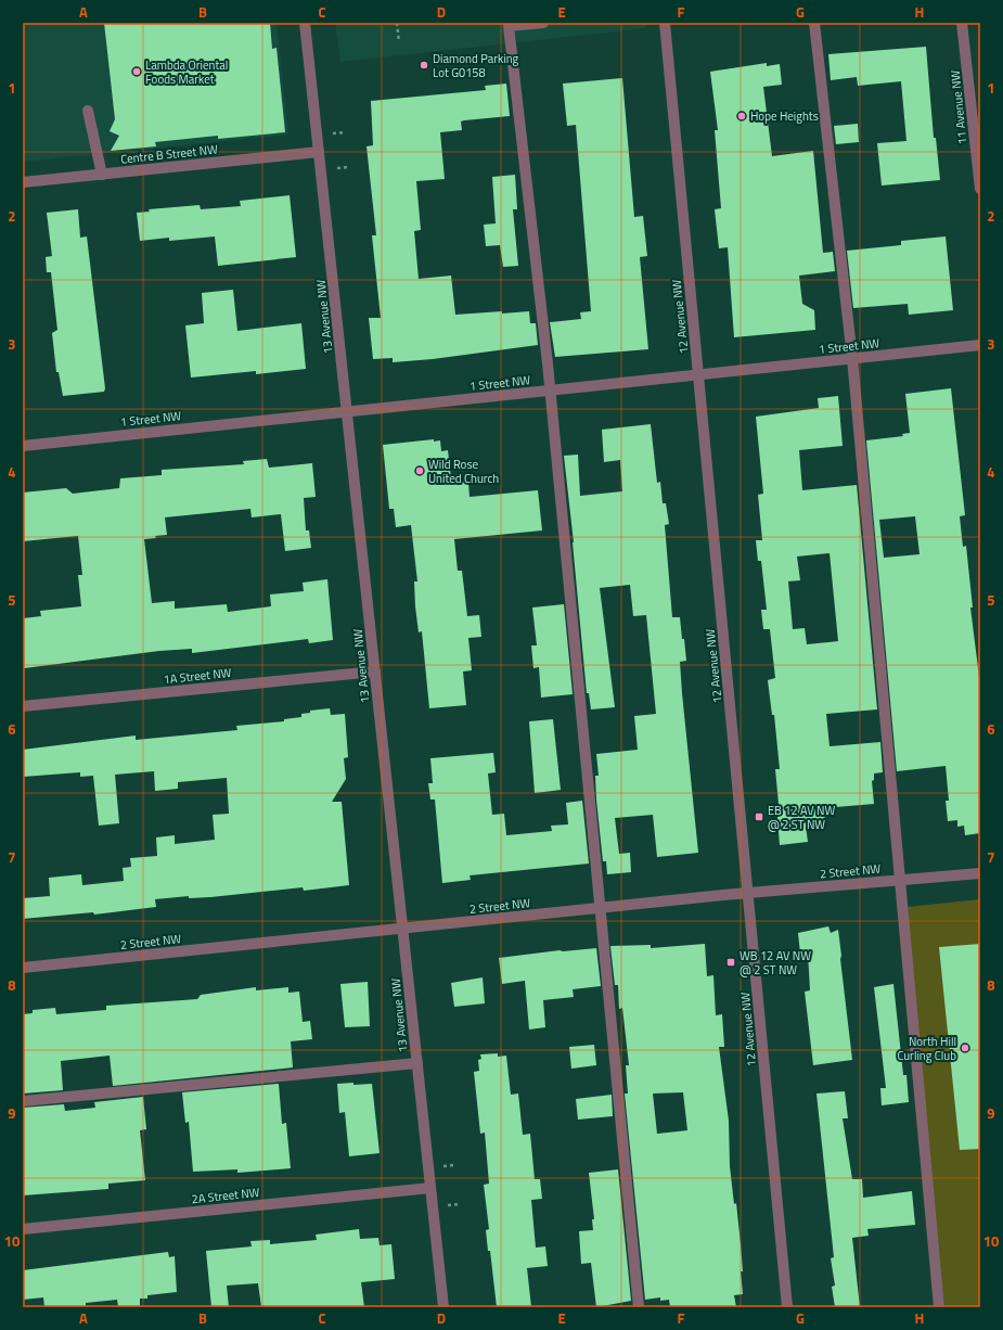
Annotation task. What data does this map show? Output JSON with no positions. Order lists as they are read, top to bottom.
{
  "streets": {
    "street": [
      "11 Avenue NW",
      "Centre B Street NW",
      "13 Avenue NW",
      "12 Avenue NW",
      "1 Street NW",
      "1A Street NW",
      "2 Street NW",
      "2A Street NW"
    ]
  },
  "crossings": [
    ["Centre B Street NW", "13 Avenue NW"],
    ["13 Avenue NW", "1 Street NW"],
    ["13 Avenue NW", "1A Street NW"],
    ["13 Avenue NW", "2 Street NW"],
    ["13 Avenue NW", "2A Street NW"],
    ["12 Avenue NW", "1 Street NW"],
    ["12 Avenue NW", "2 Street NW"]
  ],
  "places": {
    "other": [
      "Diamond Parking Lot G0158",
      "Lambda Oriental Foods Market",
      "Hope Heights",
      "Wild Rose United Church",
      "North Hill Curling Club"
    ],
    "transit": ["EB 12 AV NW @ 2 ST NW", "WB 12 AV NW @ 2 ST NW"]
  },
  "grid": {
    "columns": [
      "A",
      "B",
      "C",
      "D",
      "E",
      "F",
      "G",
      "H"
    ],
    "rows": [
      "1",
      "2",
      "3",
      "4",
      "5",
      "6",
      "7",
      "8",
      "9",
      "10"
    ]
  }
}
